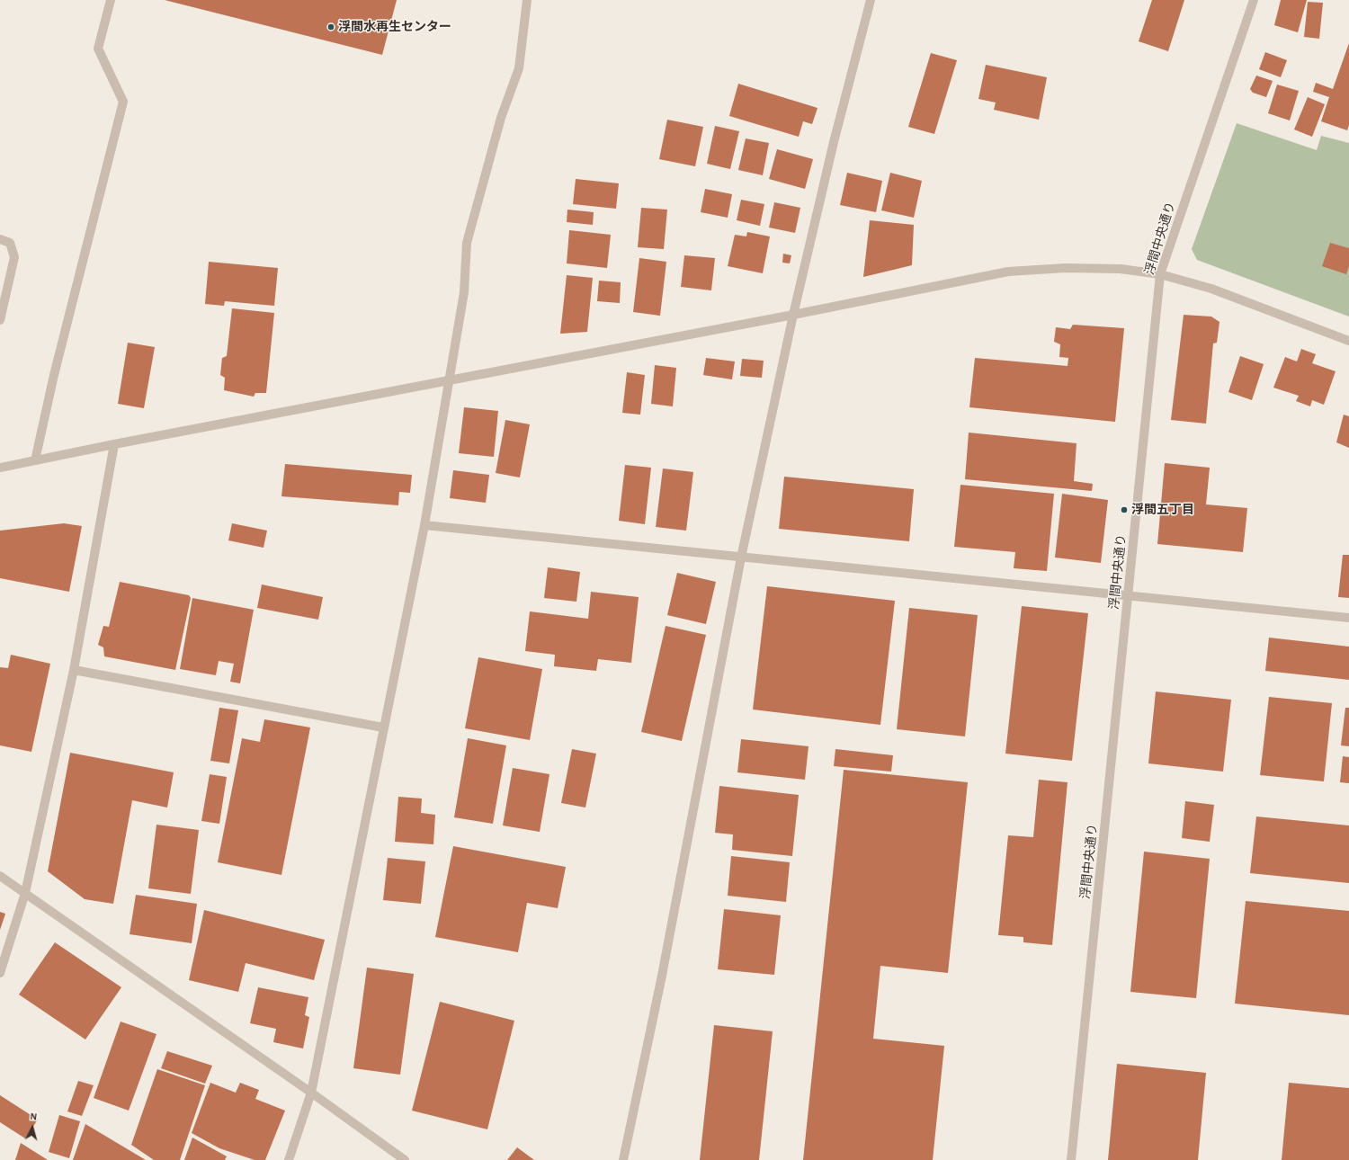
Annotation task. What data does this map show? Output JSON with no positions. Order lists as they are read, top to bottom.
{
  "streets": {
    "street": ["浮間中央通り"]
  },
  "places": ["浮間水再生センター", "浮間五丁目"],
  "north": "top"
}
